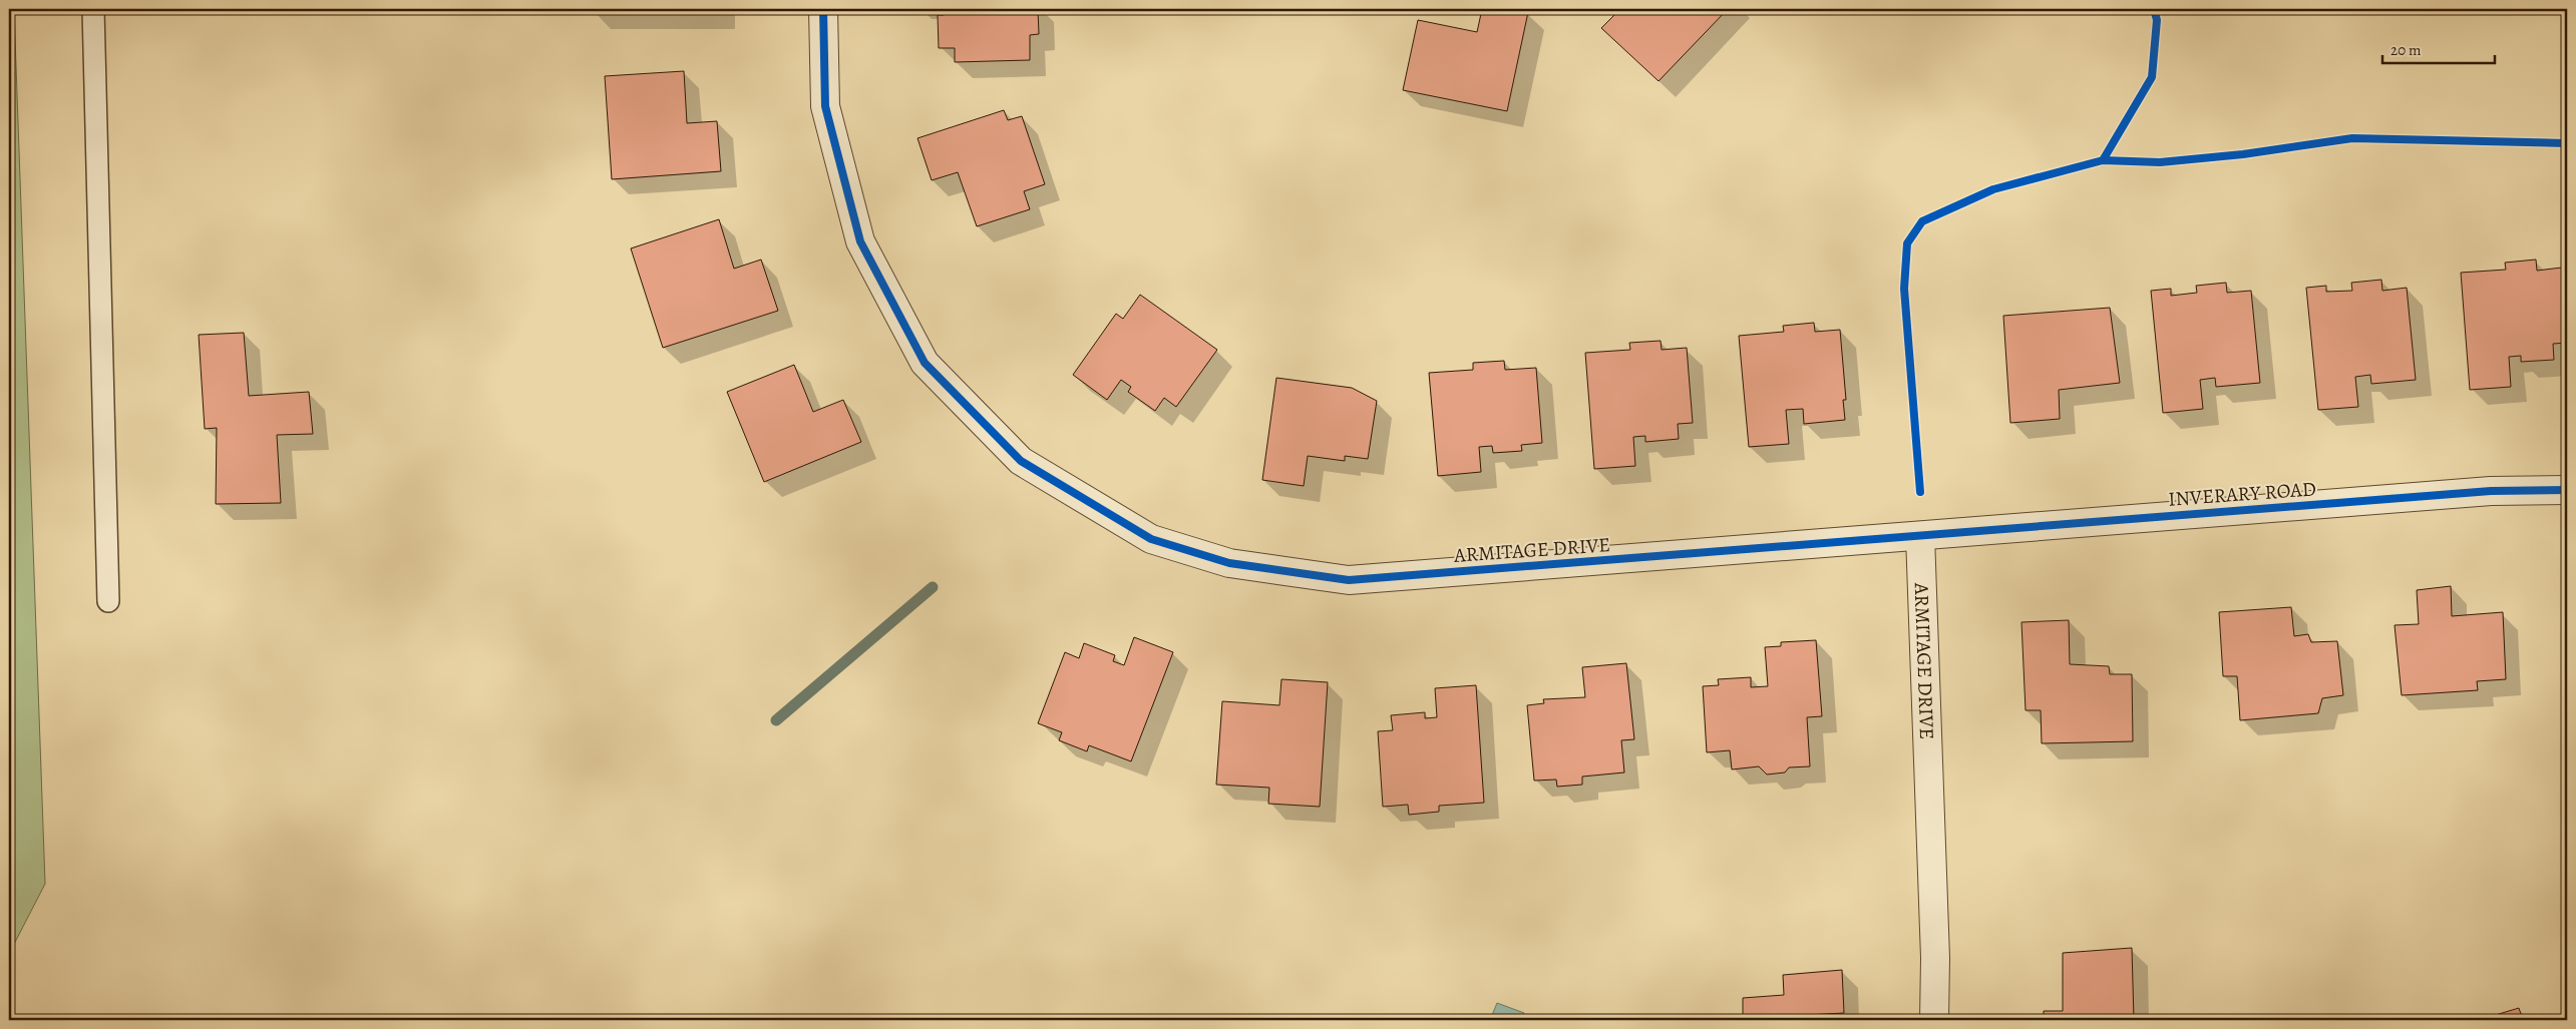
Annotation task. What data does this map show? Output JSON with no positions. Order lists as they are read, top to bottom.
{
  "streets": {
    "street": ["INVERARY ROAD", "ARMITAGE DRIVE"]
  },
  "crossings": [
    ["INVERARY ROAD", "ARMITAGE DRIVE"]
  ],
  "scale_bar": "20 m"
}
